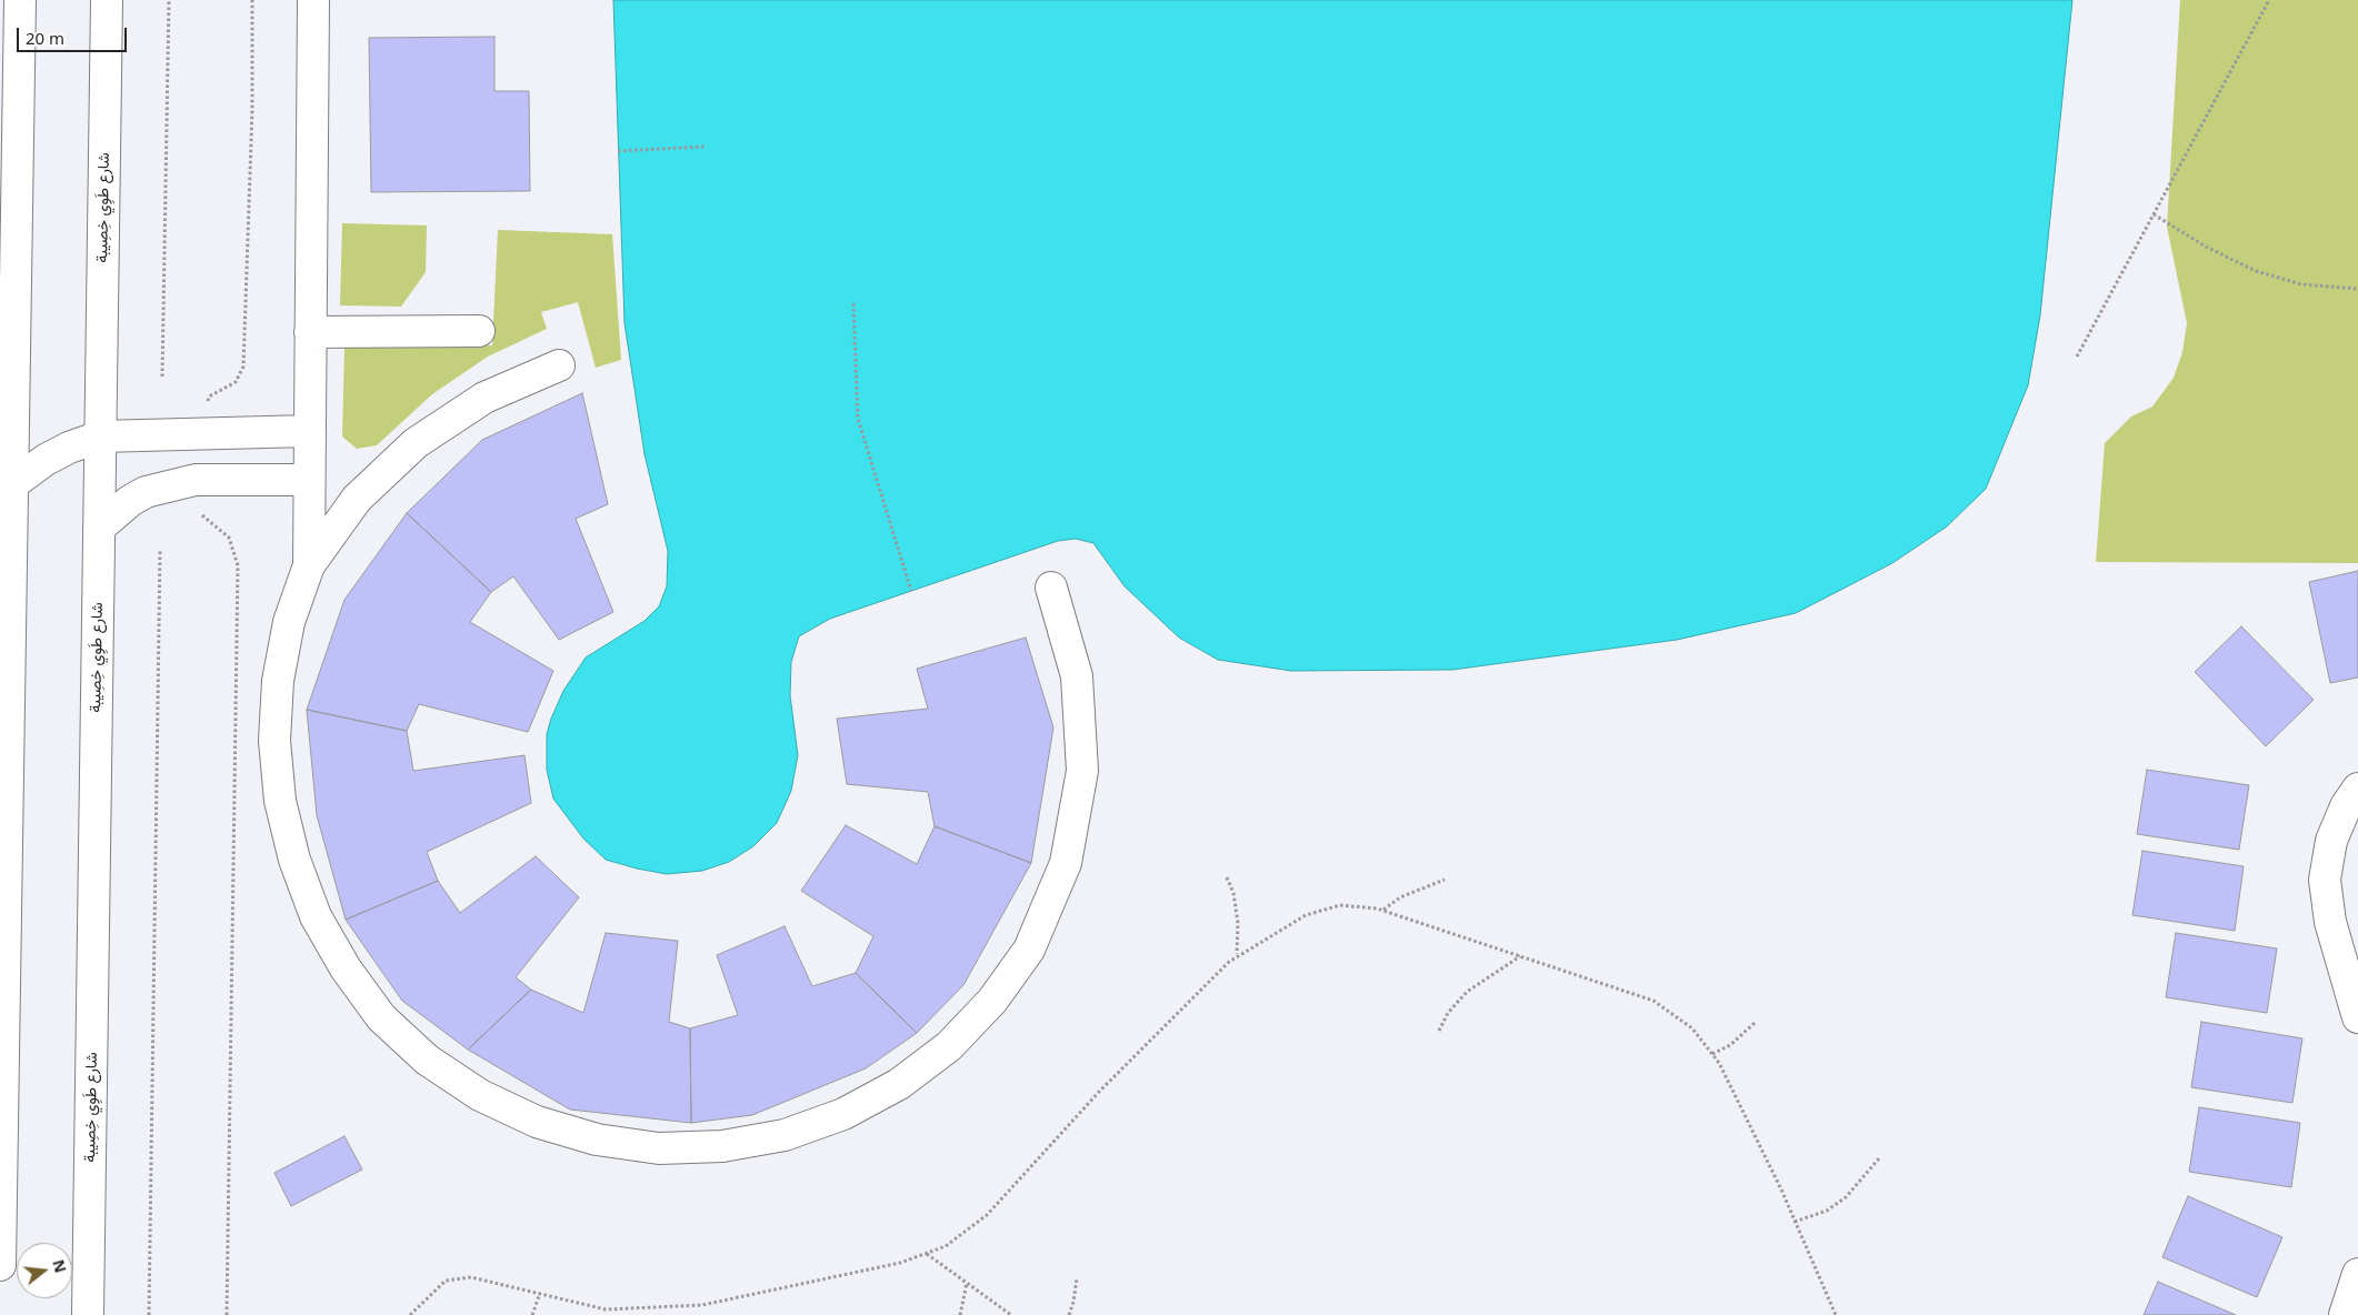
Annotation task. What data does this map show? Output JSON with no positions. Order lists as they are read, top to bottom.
{
  "streets": {
    "street": ["شارع طَوِي خِصِيبة"]
  },
  "scale_bar": "20 m",
  "north": "right"
}
